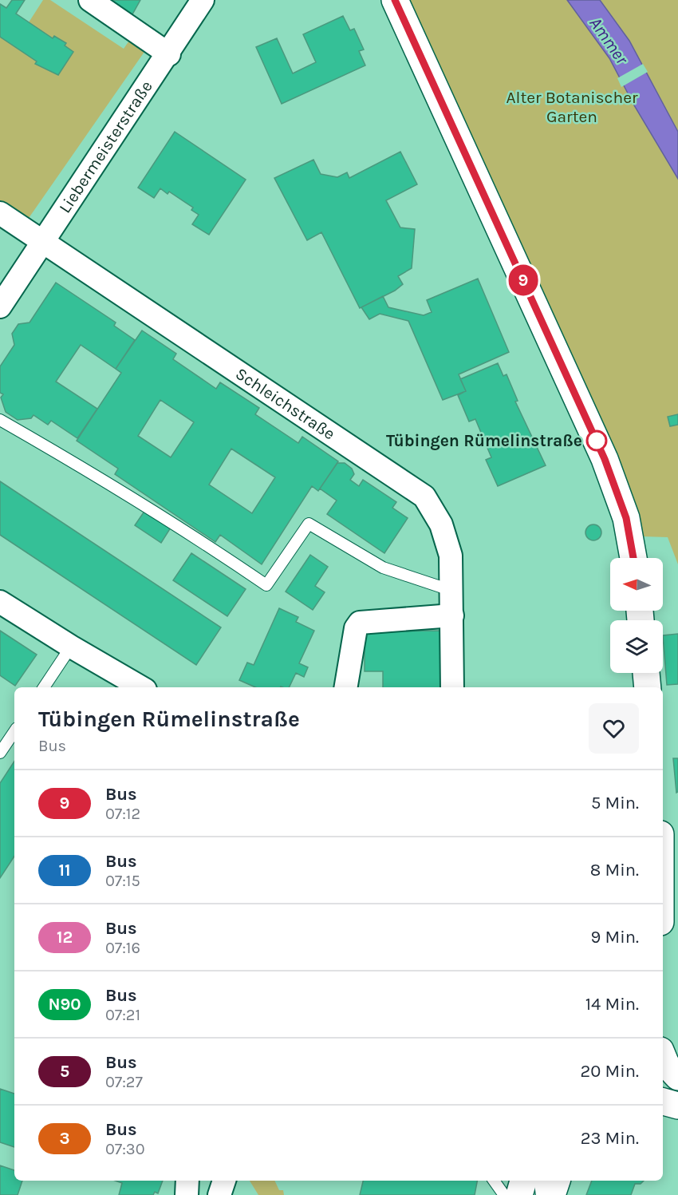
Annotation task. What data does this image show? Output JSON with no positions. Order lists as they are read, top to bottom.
{
  "streets": {
    "street": ["Liebermeisterstraße", "Schleichstraße"]
  },
  "crossings": [
    ["Liebermeisterstraße", "Schleichstraße"]
  ],
  "water": ["Ammer"],
  "parks": ["Alter Botanischer Garten"],
  "places": ["Tübingen Rümelinstraße"],
  "lines": ["bus line 9"],
  "north": "left",
  "page": {
    "on_map": "9",
    "heading": ["Tübingen Rümelinstraße", "Bus"],
    "list": [
      {
        "mark": "9",
        "name": "Bus",
        "note": "07:12",
        "value": "5 Min."
      },
      {
        "mark": "11",
        "name": "Bus",
        "note": "07:15",
        "value": "8 Min."
      },
      {
        "mark": "12",
        "name": "Bus",
        "note": "07:16",
        "value": "9 Min."
      },
      {
        "mark": "N90",
        "name": "Bus",
        "note": "07:21",
        "value": "14 Min."
      },
      {
        "mark": "5",
        "name": "Bus",
        "note": "07:27",
        "value": "20 Min."
      },
      {
        "mark": "3",
        "name": "Bus",
        "note": "07:30",
        "value": "23 Min."
      }
    ]
  }
}
